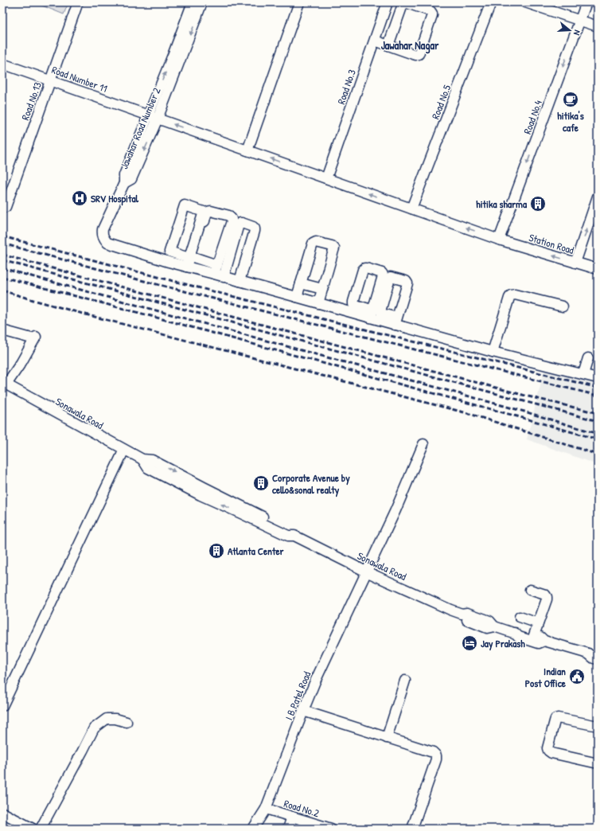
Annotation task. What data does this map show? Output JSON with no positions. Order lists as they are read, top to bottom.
{
  "streets": {
    "street": [
      "Road Number 11",
      "Road No.3",
      "Road No.13",
      "Road No.5",
      "Road No.4",
      "Jawahar Road Number 2",
      "Station Road",
      "Sonawala Road",
      "I B Patel Road",
      "Road No.2"
    ]
  },
  "crossings": [
    ["Road Number 11", "Road No.3"],
    ["Road Number 11", "Road No.13"],
    ["Road Number 11", "Jawahar Road Number 2"],
    ["Road Number 11", "Station Road"],
    ["Road No.3", "Station Road"],
    ["Road No.5", "Station Road"],
    ["Road No.4", "Station Road"],
    ["Sonawala Road", "I B Patel Road"],
    ["I B Patel Road", "Road No.2"]
  ],
  "one_way": ["Road Number 11", "Road No.4", "Station Road"],
  "districts": ["Jawahar Nagar"],
  "places": {
    "cafe": ["hitika's cafe"],
    "hospital": ["SRV Hospital"],
    "building": ["hitika sharma", "Corporate Avenue by cello&sonal realty", "Atlanta Center"],
    "hotel": ["Jay Prakash"],
    "public building": ["Indian Post Office"]
  },
  "north": "right"
}
